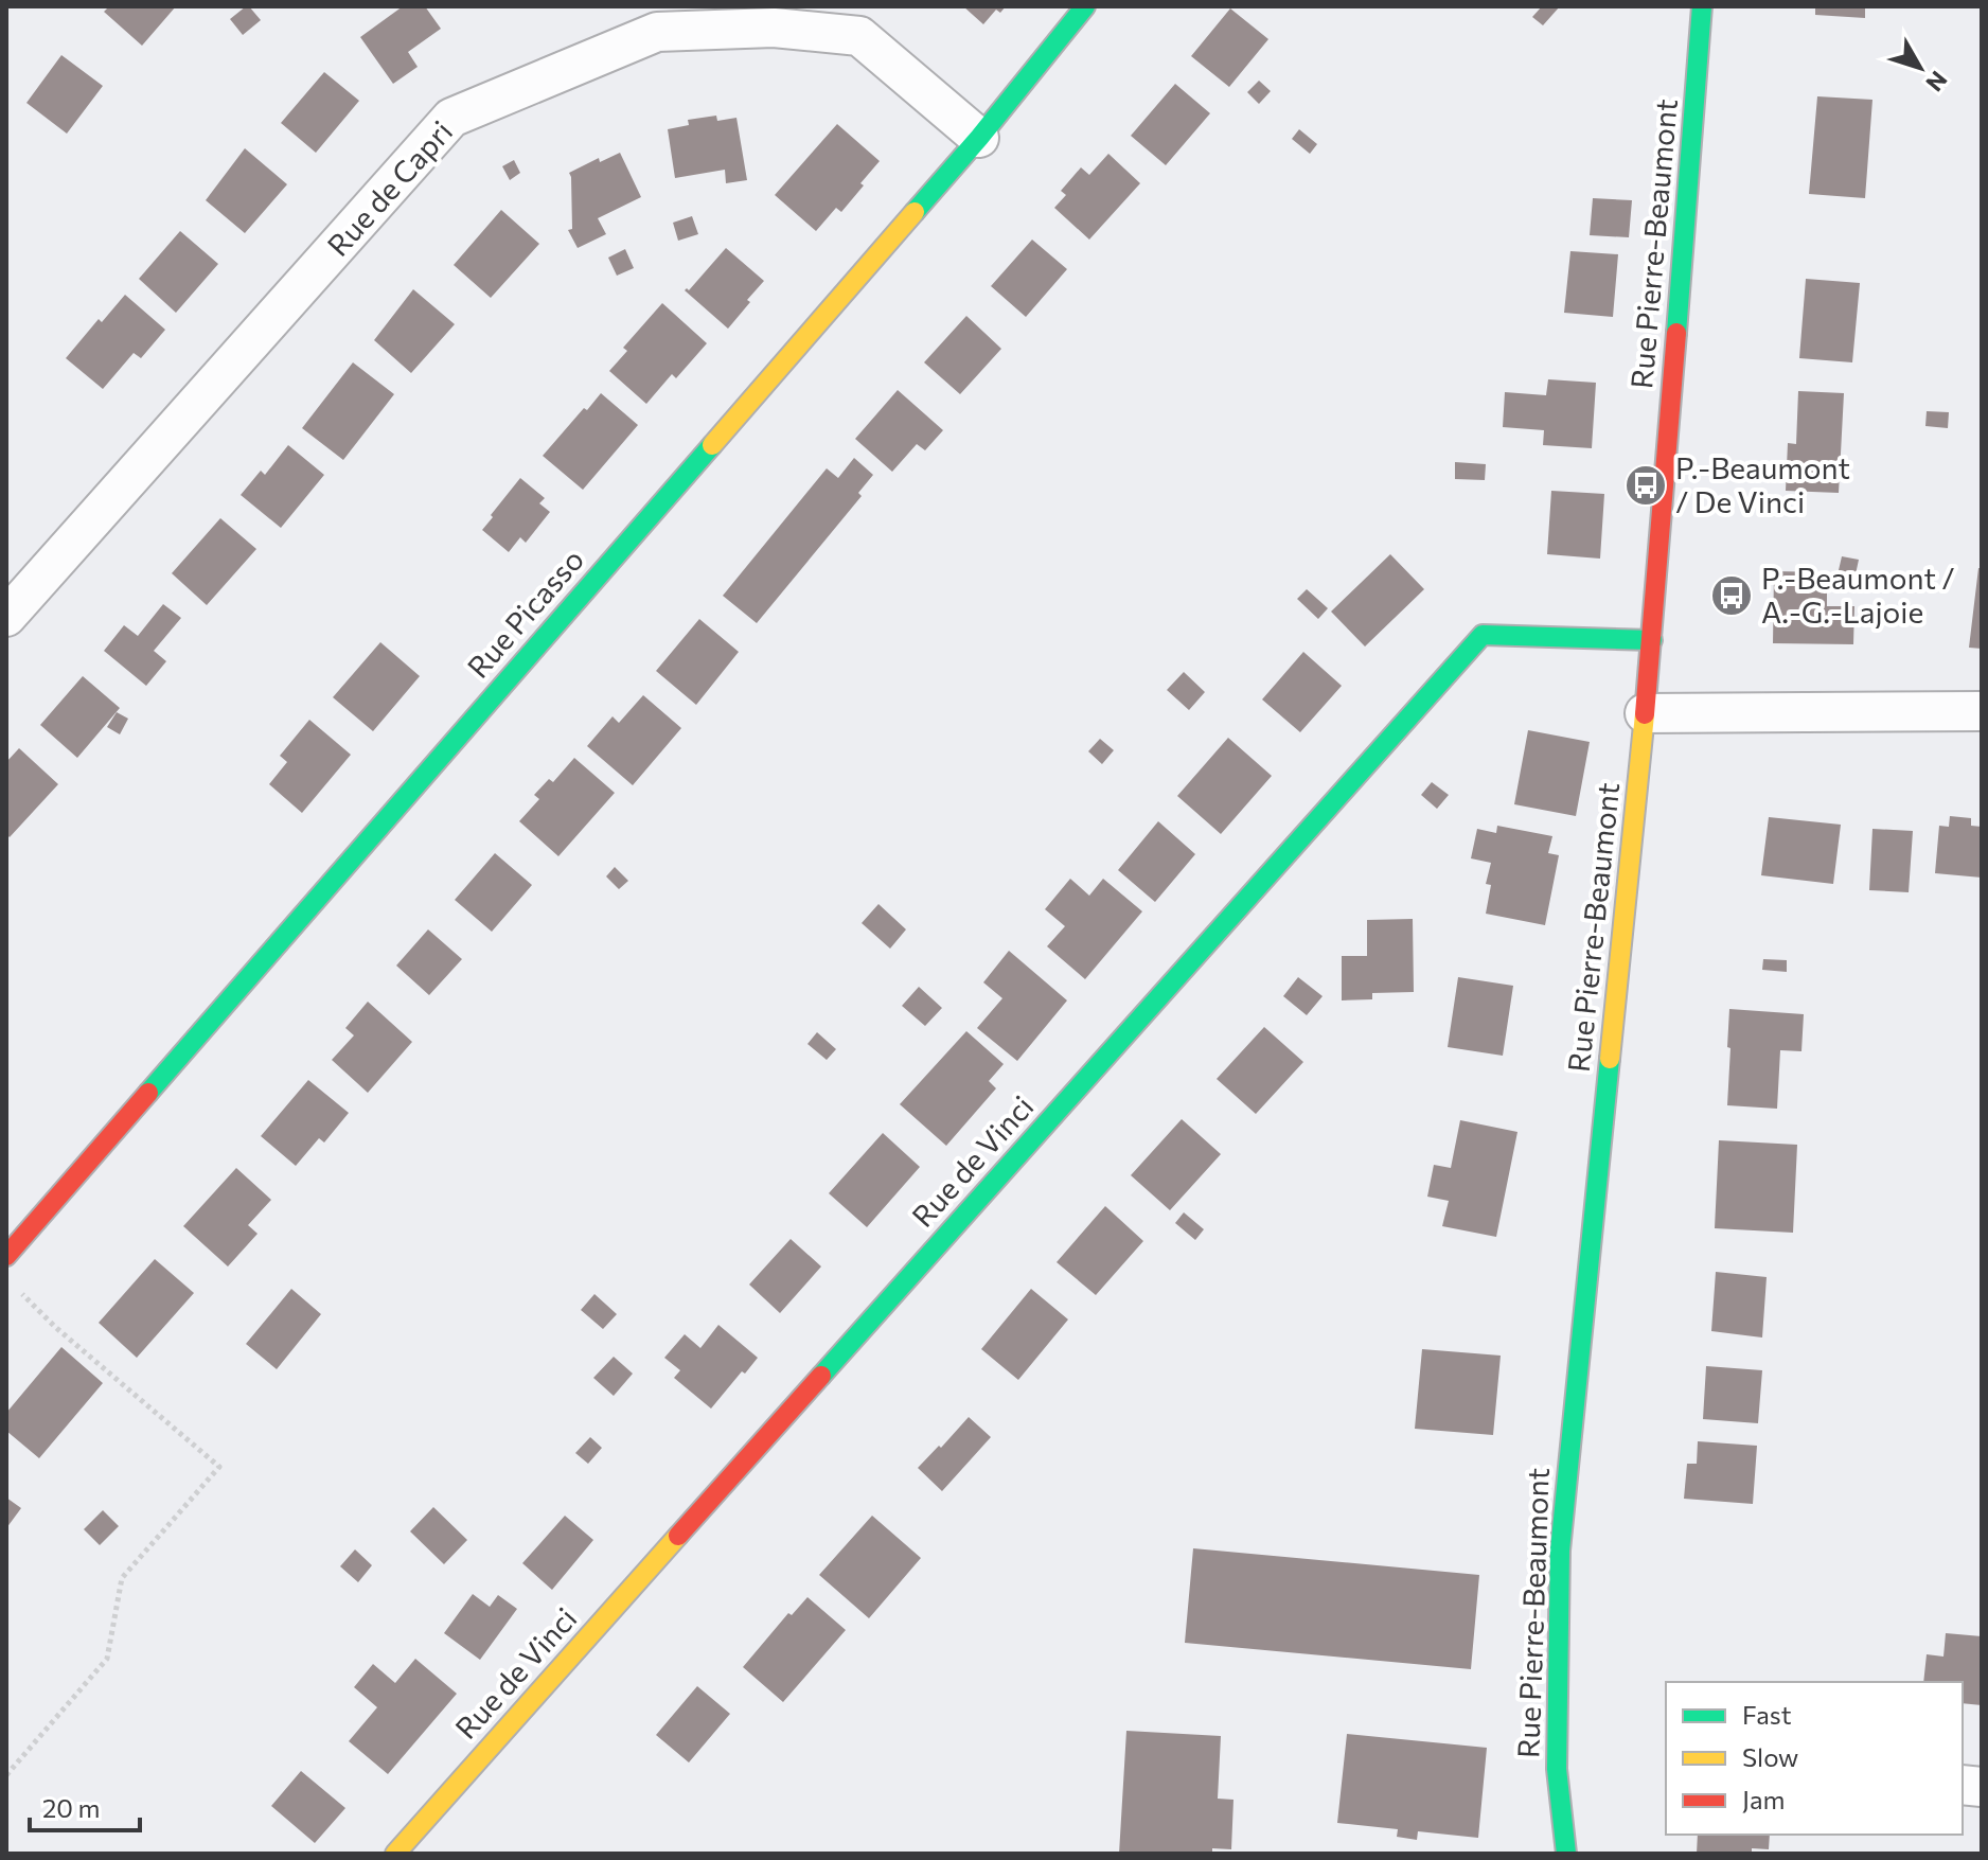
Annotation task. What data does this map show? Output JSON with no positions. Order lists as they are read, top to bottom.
{
  "streets": {
    "street": [
      "Rue de Capri",
      "Rue Pierre-Beaumont",
      "Rue Picasso",
      "Rue de Vinci"
    ]
  },
  "crossings": [
    ["Rue de Capri", "Rue Picasso"],
    ["Rue Pierre-Beaumont", "Rue de Vinci"]
  ],
  "places": {
    "bus stop": ["P.-Beaumont / De Vinci", "P.-Beaumont / A.-G.-Lajoie"]
  },
  "legend": ["Fast", "Slow", "Jam"],
  "scale_bar": "20 m",
  "north": "bottom right"
}
